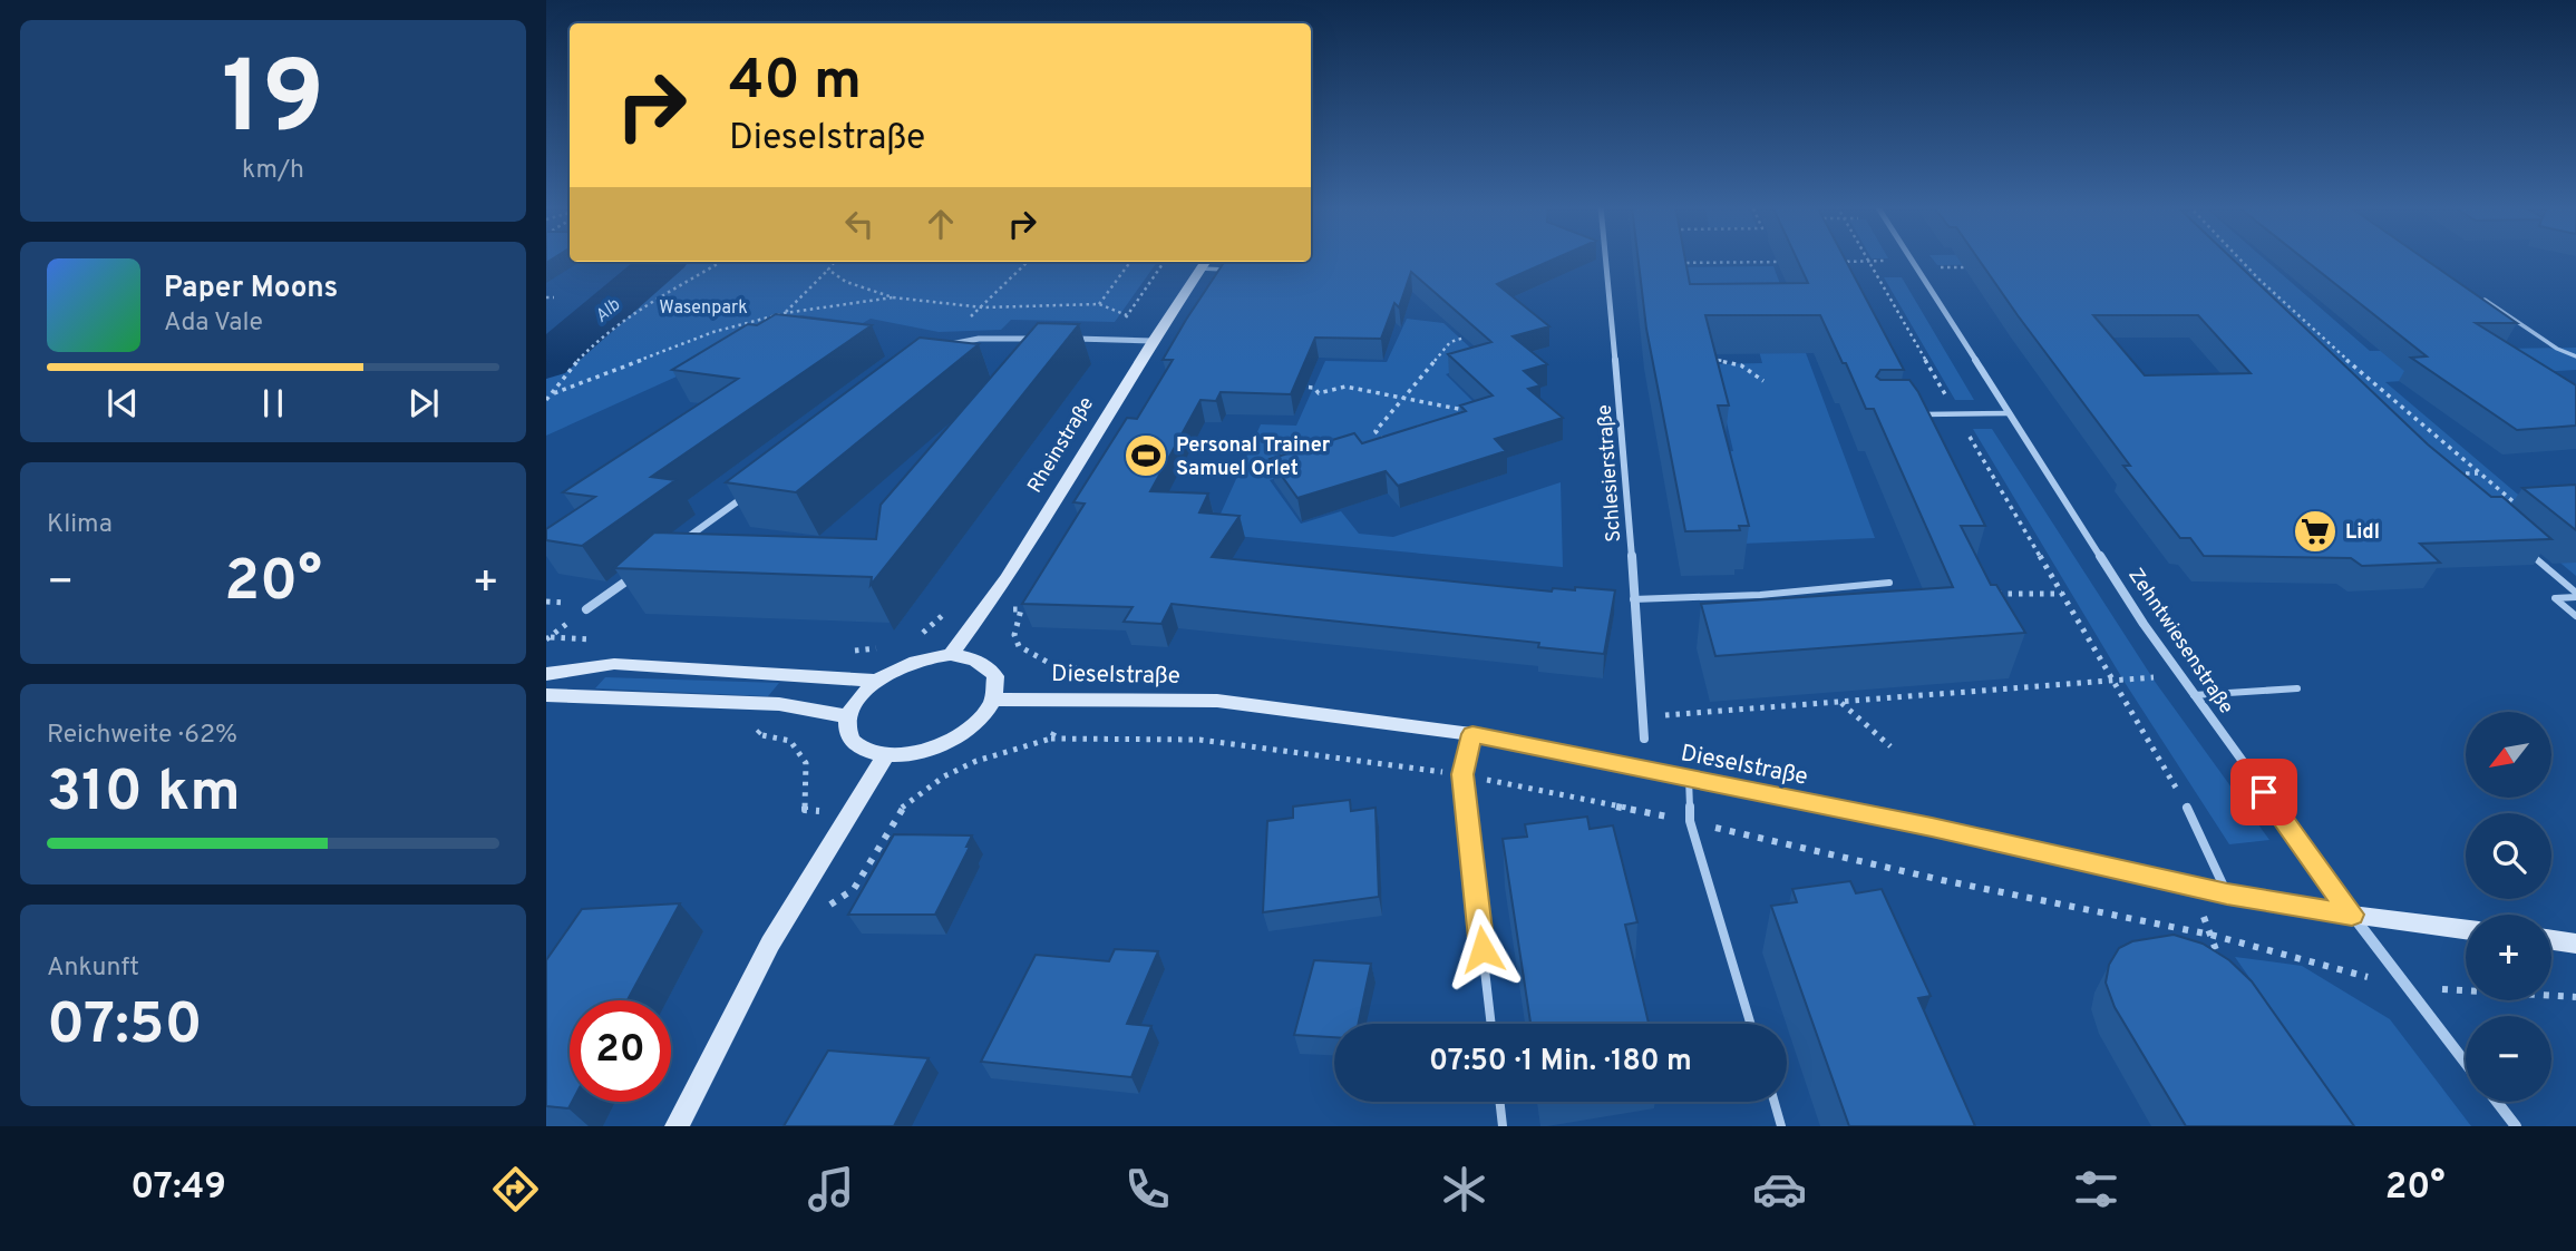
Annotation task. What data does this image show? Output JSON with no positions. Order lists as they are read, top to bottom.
{
  "streets": {
    "street": [
      "Rheinstraße",
      "Schlesierstraße",
      "Zehntwiesenstraße",
      "Dieselstraße"
    ]
  },
  "crossings": [
    ["Rheinstraße", "Dieselstraße"],
    ["Zehntwiesenstraße", "Dieselstraße"]
  ],
  "water": ["Alb"],
  "parks": ["Wasenpark"],
  "places": {
    "sports": ["Personal Trainer Samuel Orlet"],
    "supermarket": ["Lidl"]
  },
  "north": "bottom left",
  "page": {
    "tile": [
      ["19", "km/h"],
      "Klima",
      ["Reichweite · 62%", "310 km"],
      ["Ankunft", "07:50"]
    ],
    "turn": ["40 m", "Dieselstraße"],
    "song": ["Paper Moons", "Ada Vale"],
    "heat": ["−", "20°", "+"],
    "map_buttons": ["+", "−"],
    "limit": "20",
    "trip": "07:50 · 1 Min. · 180 m",
    "tabs": ["07:49", "20°"]
  }
}
